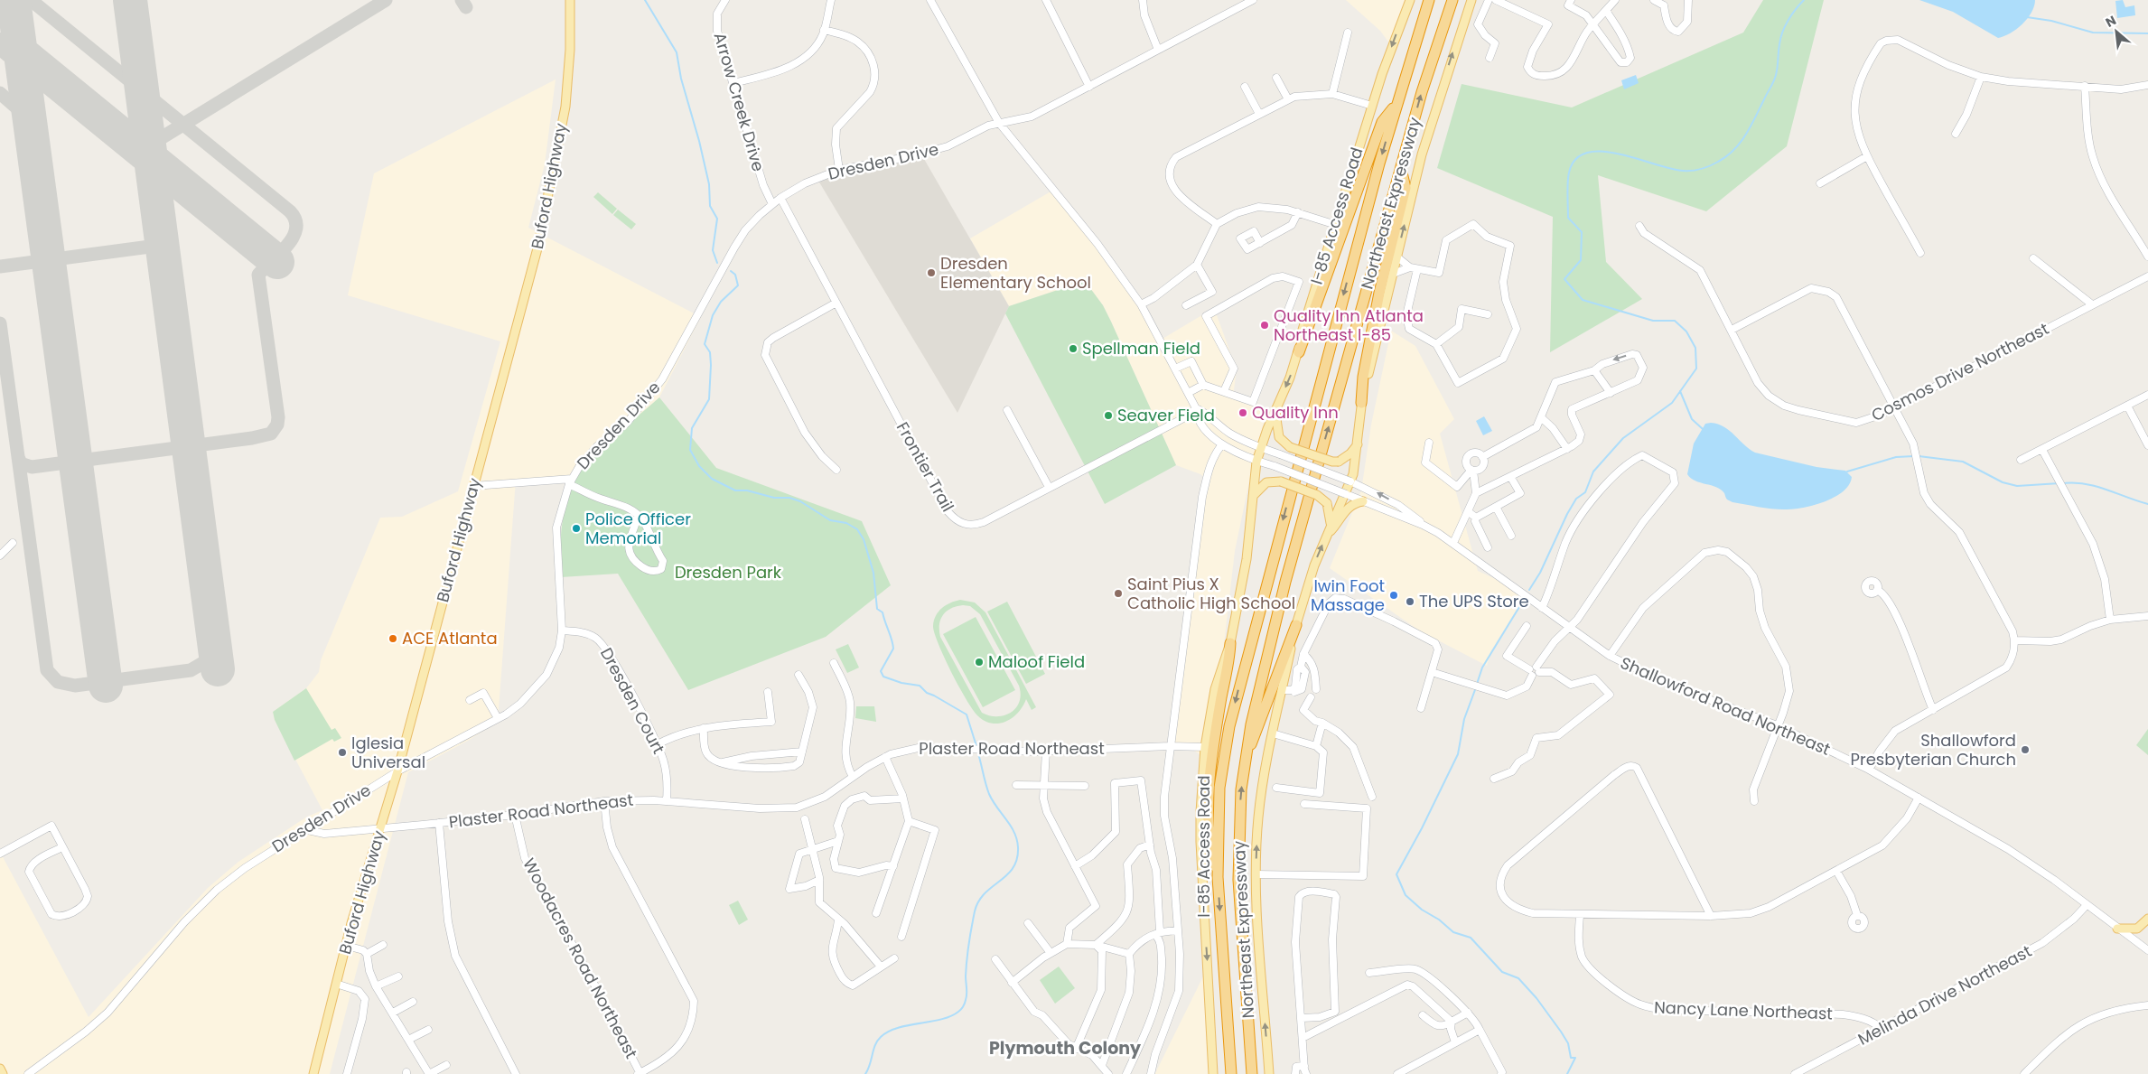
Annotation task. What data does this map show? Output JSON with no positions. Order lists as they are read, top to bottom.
{
  "streets": {
    "highway": ["Northeast Expressway"],
    "main road": ["Buford Highway", "I-85 Access Road"],
    "street": [
      "Arrow Creek Drive",
      "Dresden Drive",
      "Cosmos Drive Northeast",
      "Frontier Trail",
      "Dresden Court",
      "Shallowford Road Northeast",
      "Plaster Road Northeast",
      "Woodacres Road Northeast",
      "Melinda Drive Northeast",
      "Nancy Lane Northeast"
    ]
  },
  "crossings": [
    ["Arrow Creek Drive", "Dresden Drive"],
    ["Dresden Drive", "Buford Highway"],
    ["Dresden Drive", "Frontier Trail"],
    ["Dresden Drive", "Dresden Court"],
    ["Dresden Drive", "Shallowford Road Northeast"],
    ["Dresden Drive", "Plaster Road Northeast"],
    ["Buford Highway", "Plaster Road Northeast"],
    ["I-85 Access Road", "Shallowford Road Northeast"],
    ["I-85 Access Road", "Plaster Road Northeast"],
    ["Frontier Trail", "Shallowford Road Northeast"],
    ["Dresden Court", "Plaster Road Northeast"],
    ["Shallowford Road Northeast", "Melinda Drive Northeast"],
    ["Plaster Road Northeast", "Woodacres Road Northeast"],
    ["Melinda Drive Northeast", "Nancy Lane Northeast"]
  ],
  "districts": ["Plymouth Colony"],
  "parks": ["Dresden Park"],
  "places": [
    "Dresden Elementary School",
    "Quality Inn Atlanta Northeast I-85",
    "Spellman Field",
    "Quality Inn",
    "Seaver Field",
    "Police Officer Memorial",
    "Saint Pius X Catholic High School",
    "Iwin Foot Massage",
    "The UPS Store",
    "ACE Atlanta",
    "Maloof Field",
    "Shallowford Presbyterian Church",
    "Iglesia Universal"
  ],
  "north": "top left"
}
